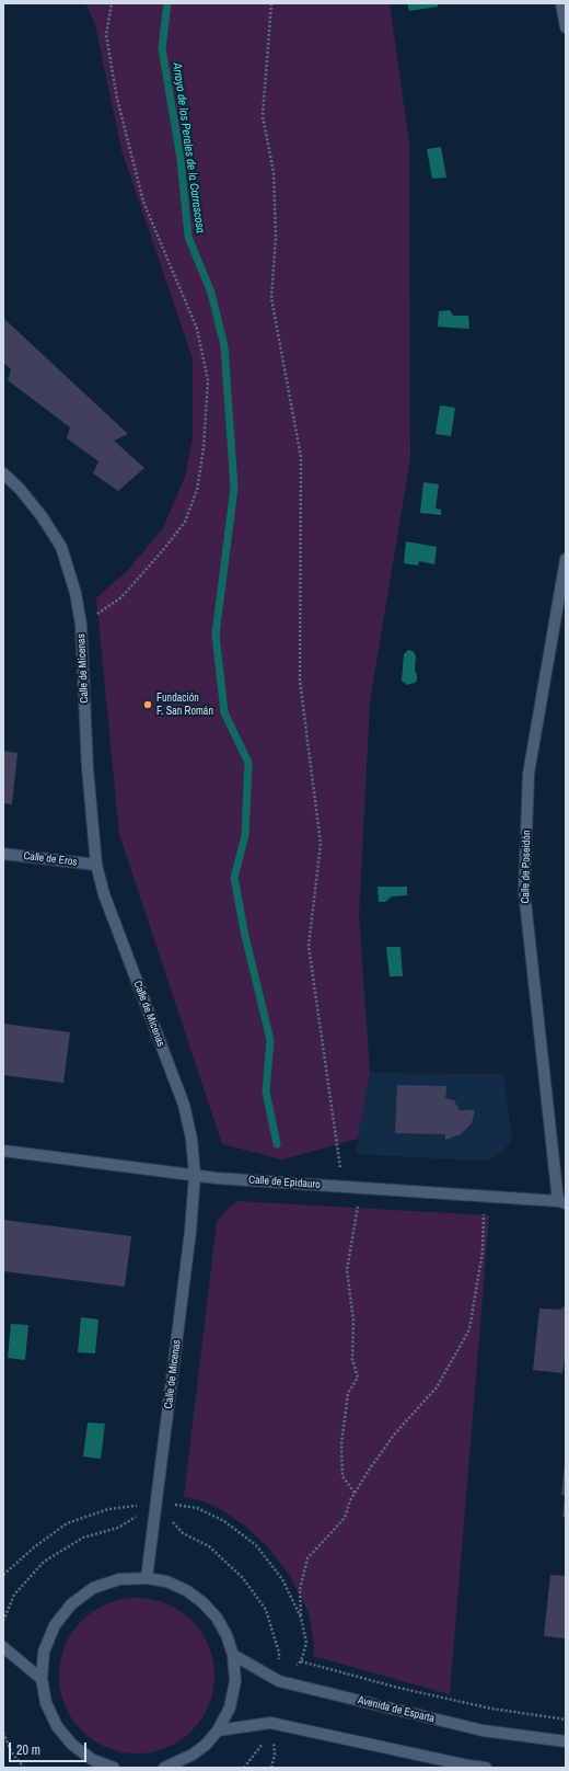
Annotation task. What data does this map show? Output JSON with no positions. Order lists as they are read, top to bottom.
{
  "streets": {
    "street": [
      "Calle de Micenas",
      "Calle de Eros",
      "Calle de Poseidón",
      "Calle de Epidauro",
      "Avenida de Esparta"
    ]
  },
  "crossings": [
    ["Calle de Micenas", "Calle de Eros"],
    ["Calle de Micenas", "Calle de Epidauro"],
    ["Calle de Poseidón", "Calle de Epidauro"]
  ],
  "water": ["Arroyo de los Perales de la Carrascosa"],
  "places": ["Fundación F. San Román"],
  "scale_bar": "20 m"
}
